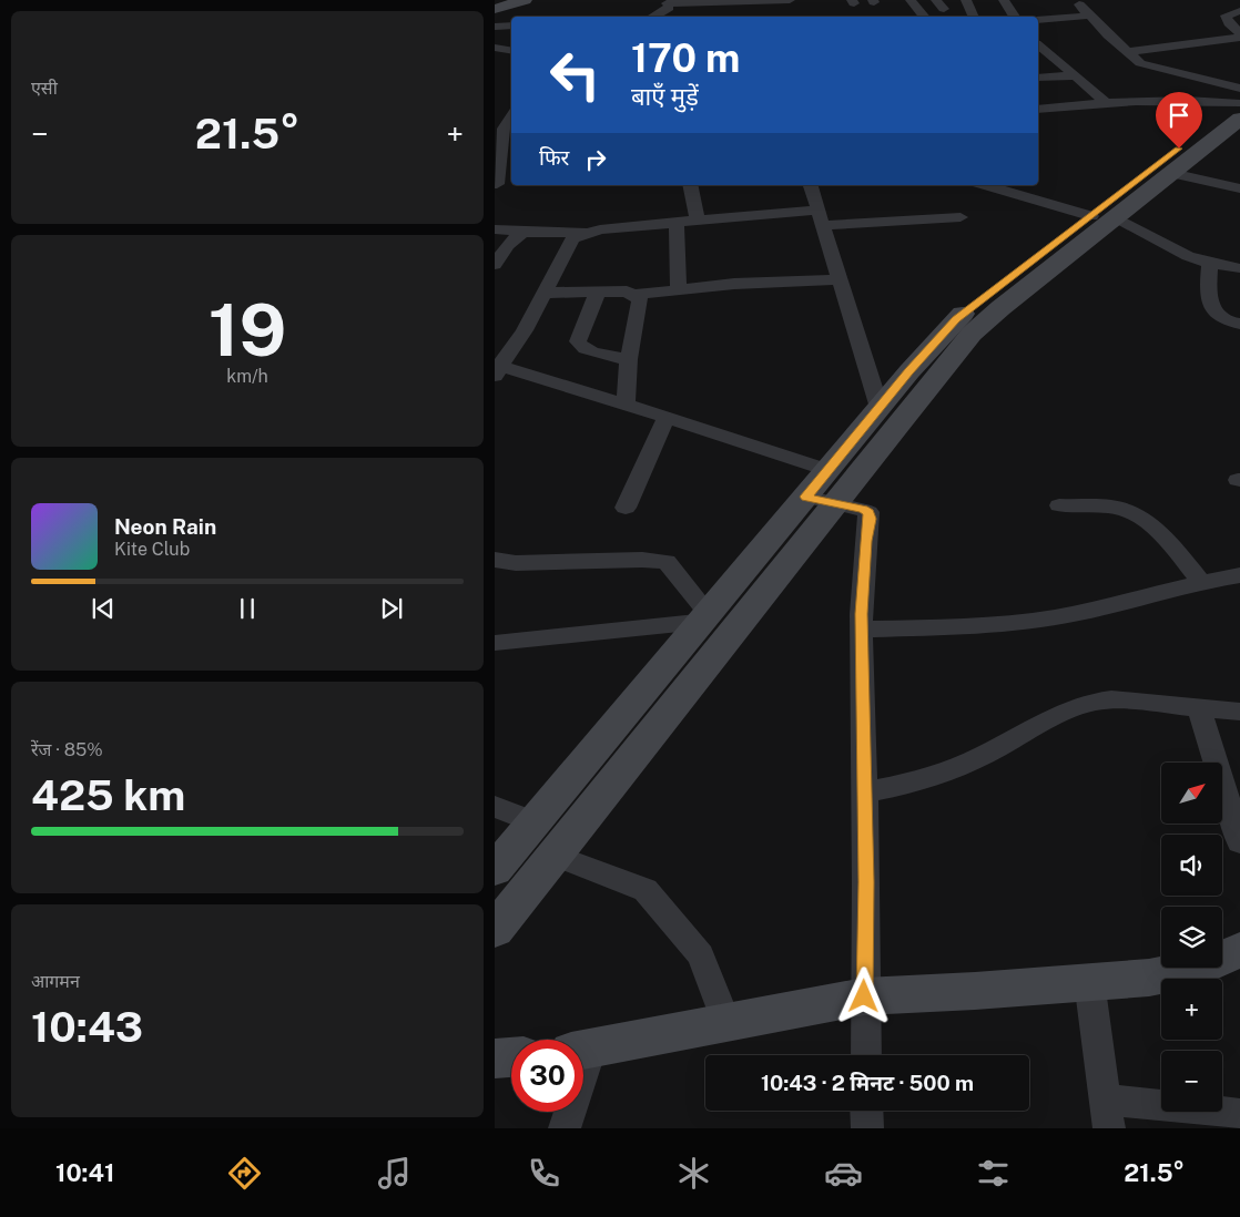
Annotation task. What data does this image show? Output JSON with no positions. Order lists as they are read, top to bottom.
{
  "north": "top right",
  "page": {
    "tile": [
      "एसी",
      ["19", "km/h"],
      ["रेंज · 85%", "425 km"],
      ["आगमन", "10:43"]
    ],
    "turn": ["170 m", "बाएँ मुड़ें"],
    "heat": ["−", "21.5°", "+"],
    "then": "फिर",
    "song": ["Neon Rain", "Kite Club"],
    "map_buttons": ["+", "−"],
    "limit": "30",
    "trip": "10:43 · 2 मिनट · 500 m",
    "tabs": ["10:41", "21.5°"]
  }
}
